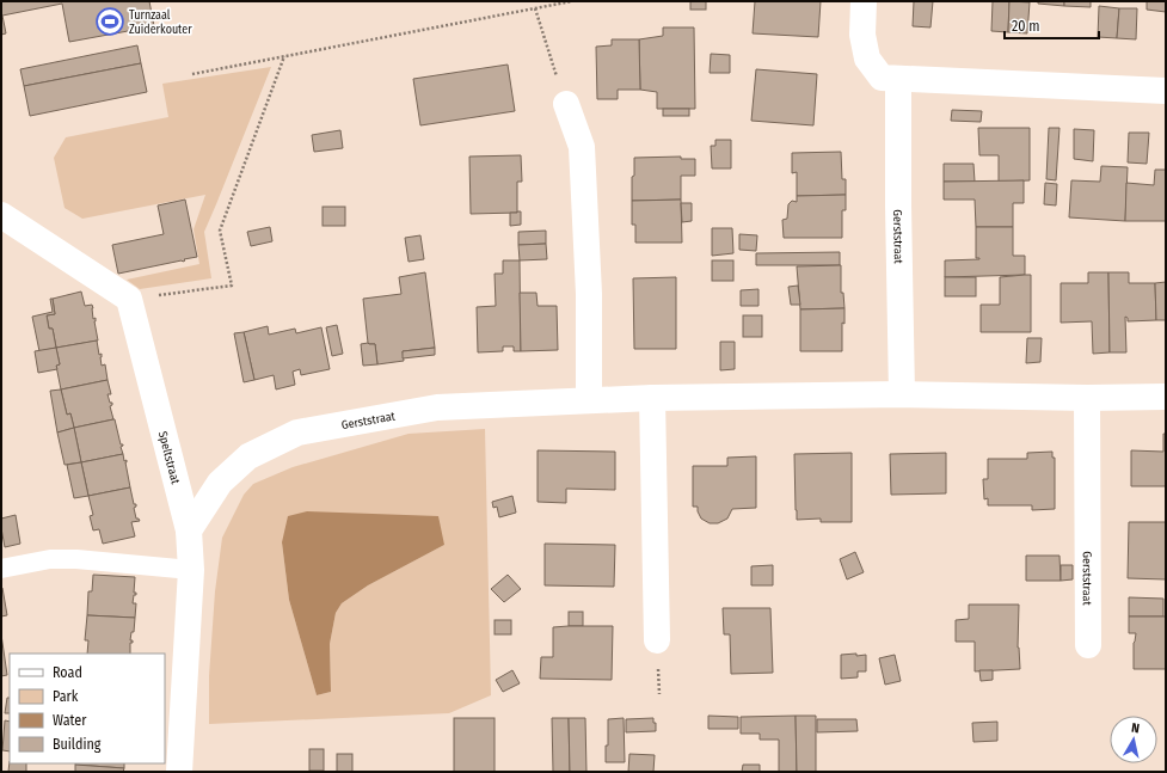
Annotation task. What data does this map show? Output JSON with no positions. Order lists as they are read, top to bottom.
{
  "streets": {
    "street": ["Gerststraat", "Speltstraat"]
  },
  "crossings": [
    ["Gerststraat", "Speltstraat"]
  ],
  "places": {
    "sports": ["Turnzaal Zuiderkouter"]
  },
  "legend": [
    "Road",
    "Park",
    "Water",
    "Building"
  ],
  "scale_bar": "20 m",
  "north": "top"
}
